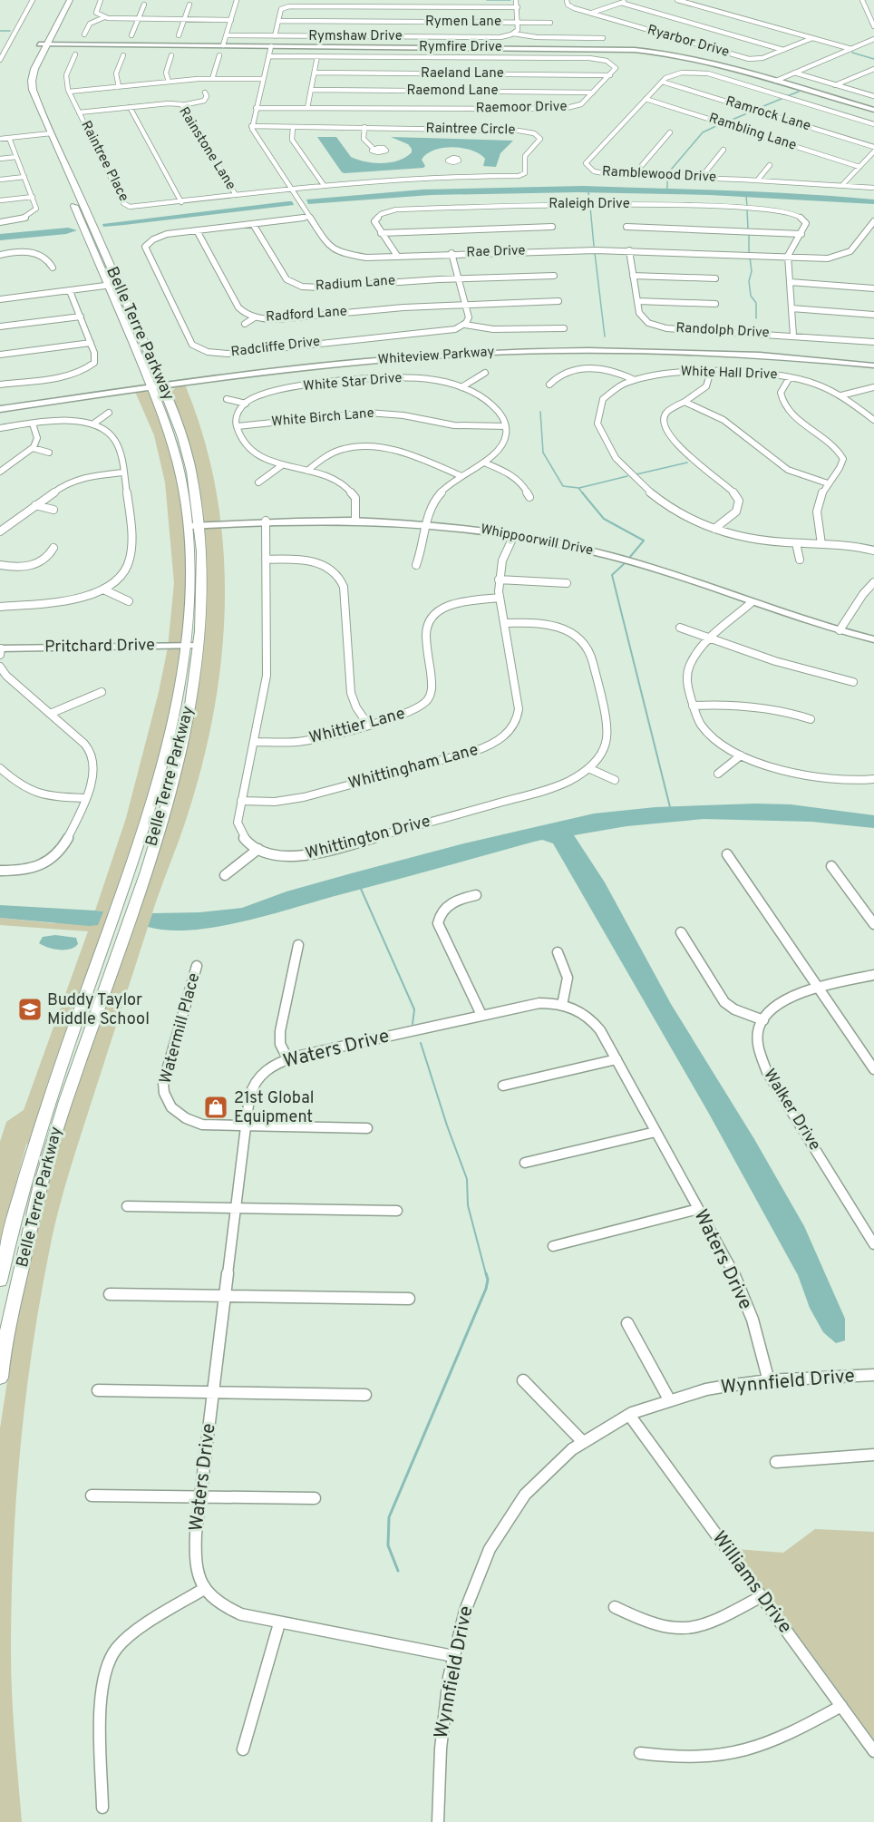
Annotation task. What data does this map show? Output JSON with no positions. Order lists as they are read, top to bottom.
{
  "streets": {
    "main road": ["Belle Terre Parkway"],
    "street": [
      "Rymen Lane",
      "Rymshaw Drive",
      "Ryarbor Drive",
      "Rymfire Drive",
      "Raeland Lane",
      "Raemond Lane",
      "Raemoor Drive",
      "Ramrock Lane",
      "Raintree Circle",
      "Rambling Lane",
      "Rainstone Lane",
      "Raintree Place",
      "Ramblewood Drive",
      "Raleigh Drive",
      "Rae Drive",
      "Radium Lane",
      "Radford Lane",
      "Randolph Drive",
      "Radcliffe Drive",
      "Whiteview Parkway",
      "White Hall Drive",
      "White Star Drive",
      "White Birch Lane",
      "Whippoorwill Drive",
      "Pritchard Drive",
      "Whittier Lane",
      "Whittingham Lane",
      "Whittington Drive",
      "Watermill Place",
      "Waters Drive",
      "Walker Drive",
      "Wynnfield Drive",
      "Williams Drive"
    ]
  },
  "crossings": [
    ["Rymfire Drive", "Belle Terre Parkway"],
    ["Raeland Lane", "Raemoor Drive"],
    ["Raemond Lane", "Raemoor Drive"],
    ["Ramrock Lane", "Ramblewood Drive"],
    ["Raintree Circle", "Raintree Place"],
    ["Raintree Circle", "Rae Drive"],
    ["Rambling Lane", "Ramblewood Drive"],
    ["Rainstone Lane", "Raintree Place"],
    ["Raintree Place", "Rae Drive"],
    ["Rae Drive", "Randolph Drive"],
    ["Rae Drive", "Radcliffe Drive"],
    ["Radium Lane", "Radcliffe Drive"],
    ["Radford Lane", "Radcliffe Drive"],
    ["Belle Terre Parkway", "Whiteview Parkway"],
    ["Belle Terre Parkway", "Whippoorwill Drive"],
    ["Belle Terre Parkway", "Pritchard Drive"],
    ["White Star Drive", "White Birch Lane"],
    ["Whippoorwill Drive", "Whittingham Lane"],
    ["Whittier Lane", "Whittingham Lane"],
    ["Whittingham Lane", "Whittington Drive"],
    ["Watermill Place", "Waters Drive"],
    ["Waters Drive", "Wynnfield Drive"],
    ["Wynnfield Drive", "Williams Drive"]
  ],
  "places": {
    "school or university": ["Buddy Taylor Middle School"],
    "shop": ["21st Global Equipment"]
  }
}
